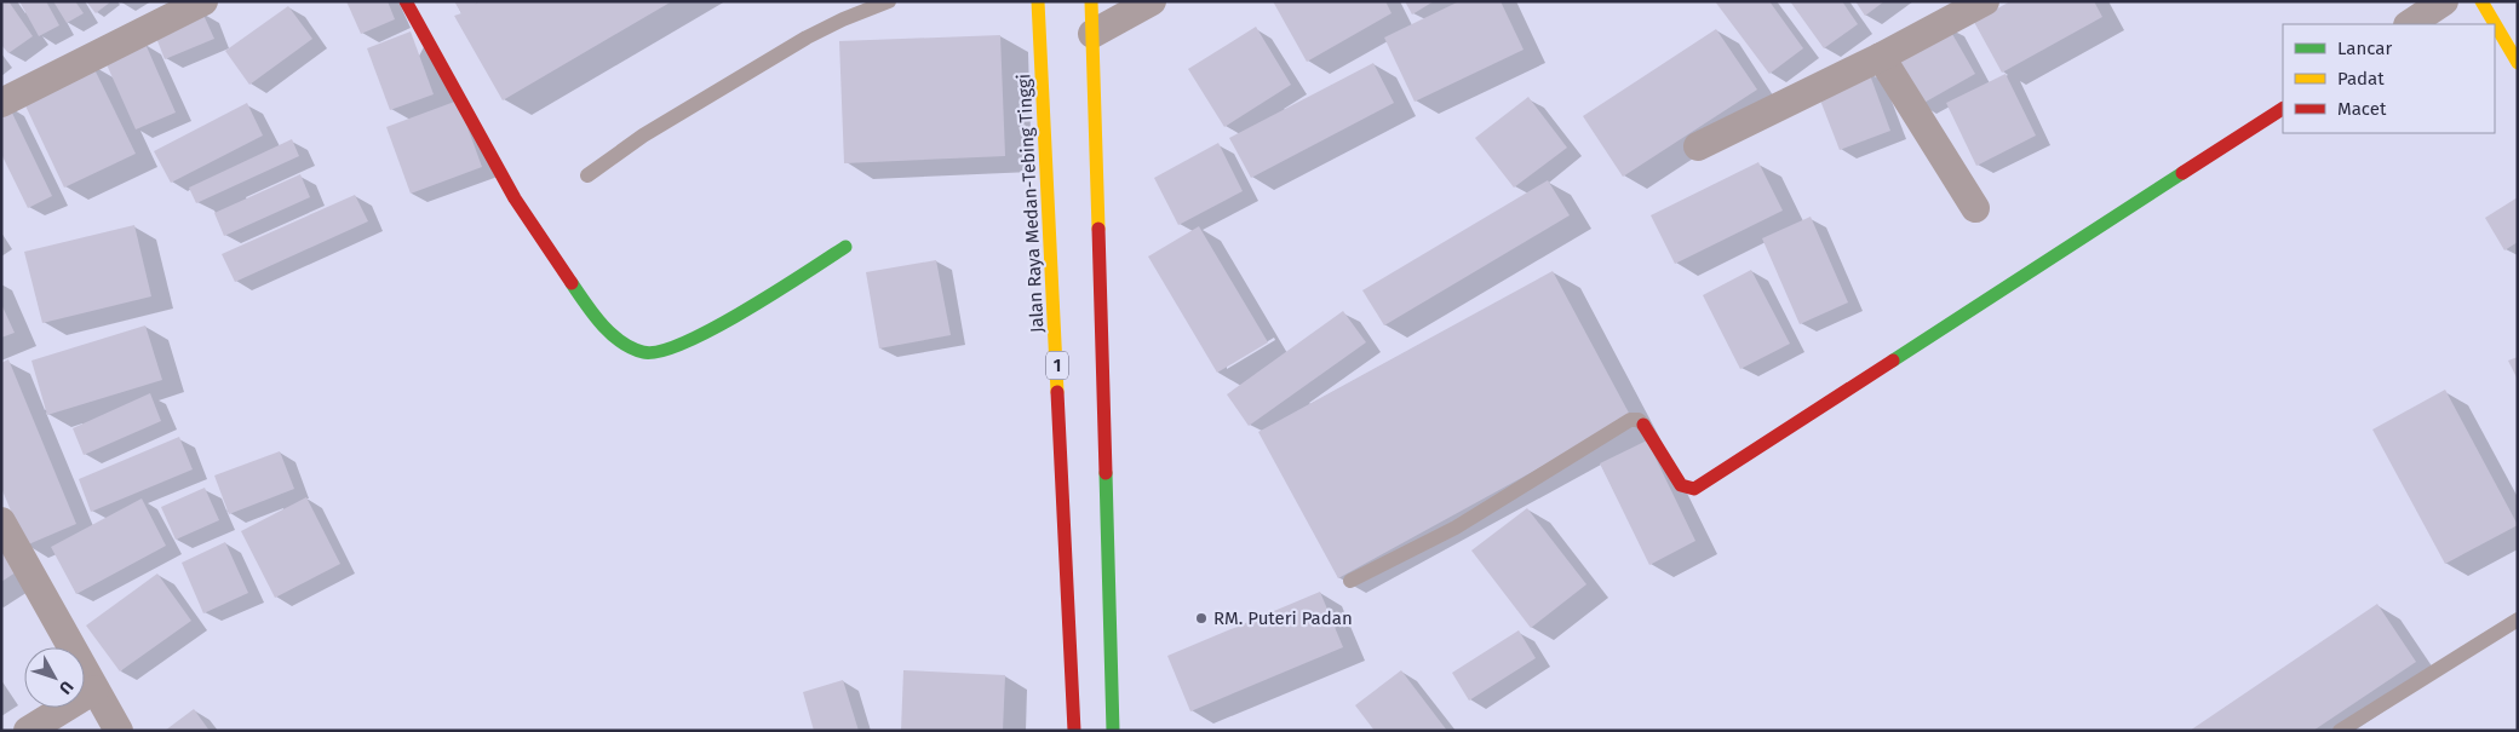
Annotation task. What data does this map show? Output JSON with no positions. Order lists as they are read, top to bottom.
{
  "streets": {
    "main road": ["Jalan Raya Medan-Tebing Tinggi", "1"]
  },
  "places": ["RM. Puteri Padan"],
  "legend": ["Lancar", "Padat", "Macet"],
  "north": "bottom right"
}
